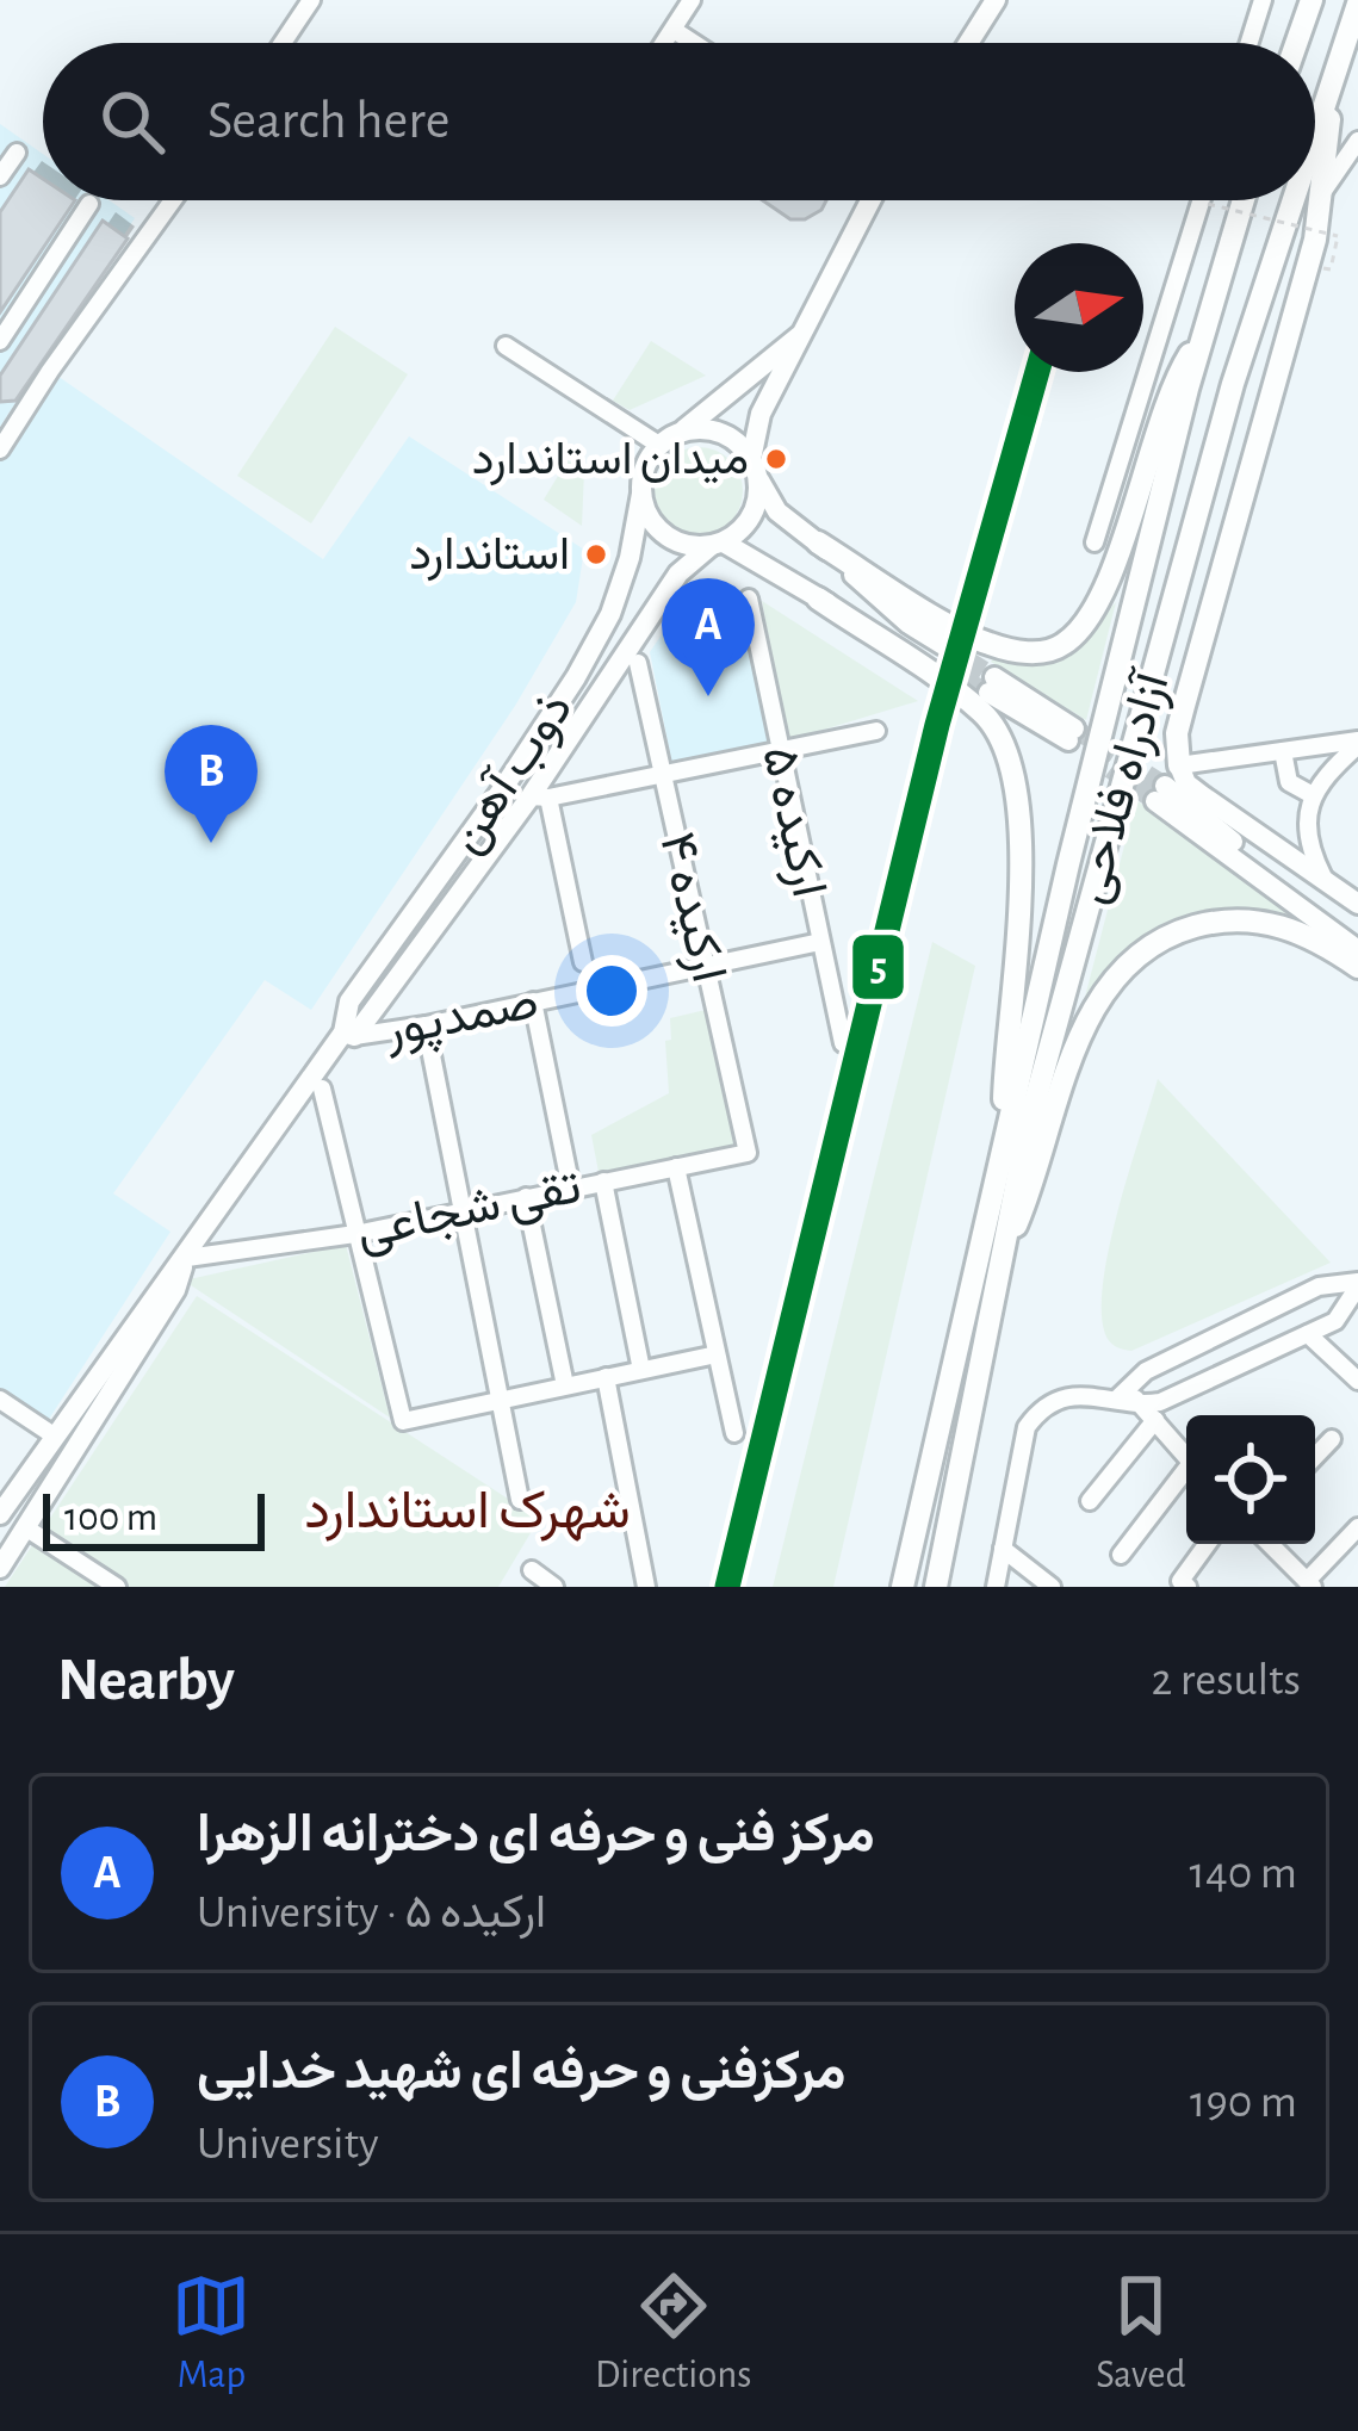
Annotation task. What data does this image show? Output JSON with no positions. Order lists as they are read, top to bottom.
{
  "streets": {
    "highway": ["آزادراه فلاحی"],
    "main road": ["ذوب آهن"],
    "street": [
      "ارکیده ۵",
      "ارکیده ۴",
      "صمدپور",
      "تقی شجاعی"
    ]
  },
  "crossings": [
    ["ذوب آهن", "صمدپور"],
    ["ذوب آهن", "تقی شجاعی"],
    ["ارکیده ۵", "صمدپور"],
    ["ارکیده ۴", "صمدپور"],
    ["ارکیده ۴", "تقی شجاعی"]
  ],
  "districts": ["شهرک استاندارد"],
  "places": ["میدان استاندارد", "استاندارد"],
  "lines": ["transit line 5"],
  "scale_bar": "100 m",
  "north": "right",
  "page": {
    "search": "Search here",
    "pins": ["A", "B"],
    "scale": "100 m",
    "heading": ["Nearby", "2 results"],
    "list": [
      {
        "mark": "A",
        "name": "مرکز فنی و حرفه ای دخترانه الزهرا",
        "note": "University · ارکیده ۵",
        "value": "140 m"
      },
      {
        "mark": "B",
        "name": "مرکزفنی و حرفه ای شهید خدایی",
        "note": "University",
        "value": "190 m"
      }
    ],
    "nav": ["Map", "Directions", "Saved"]
  }
}
